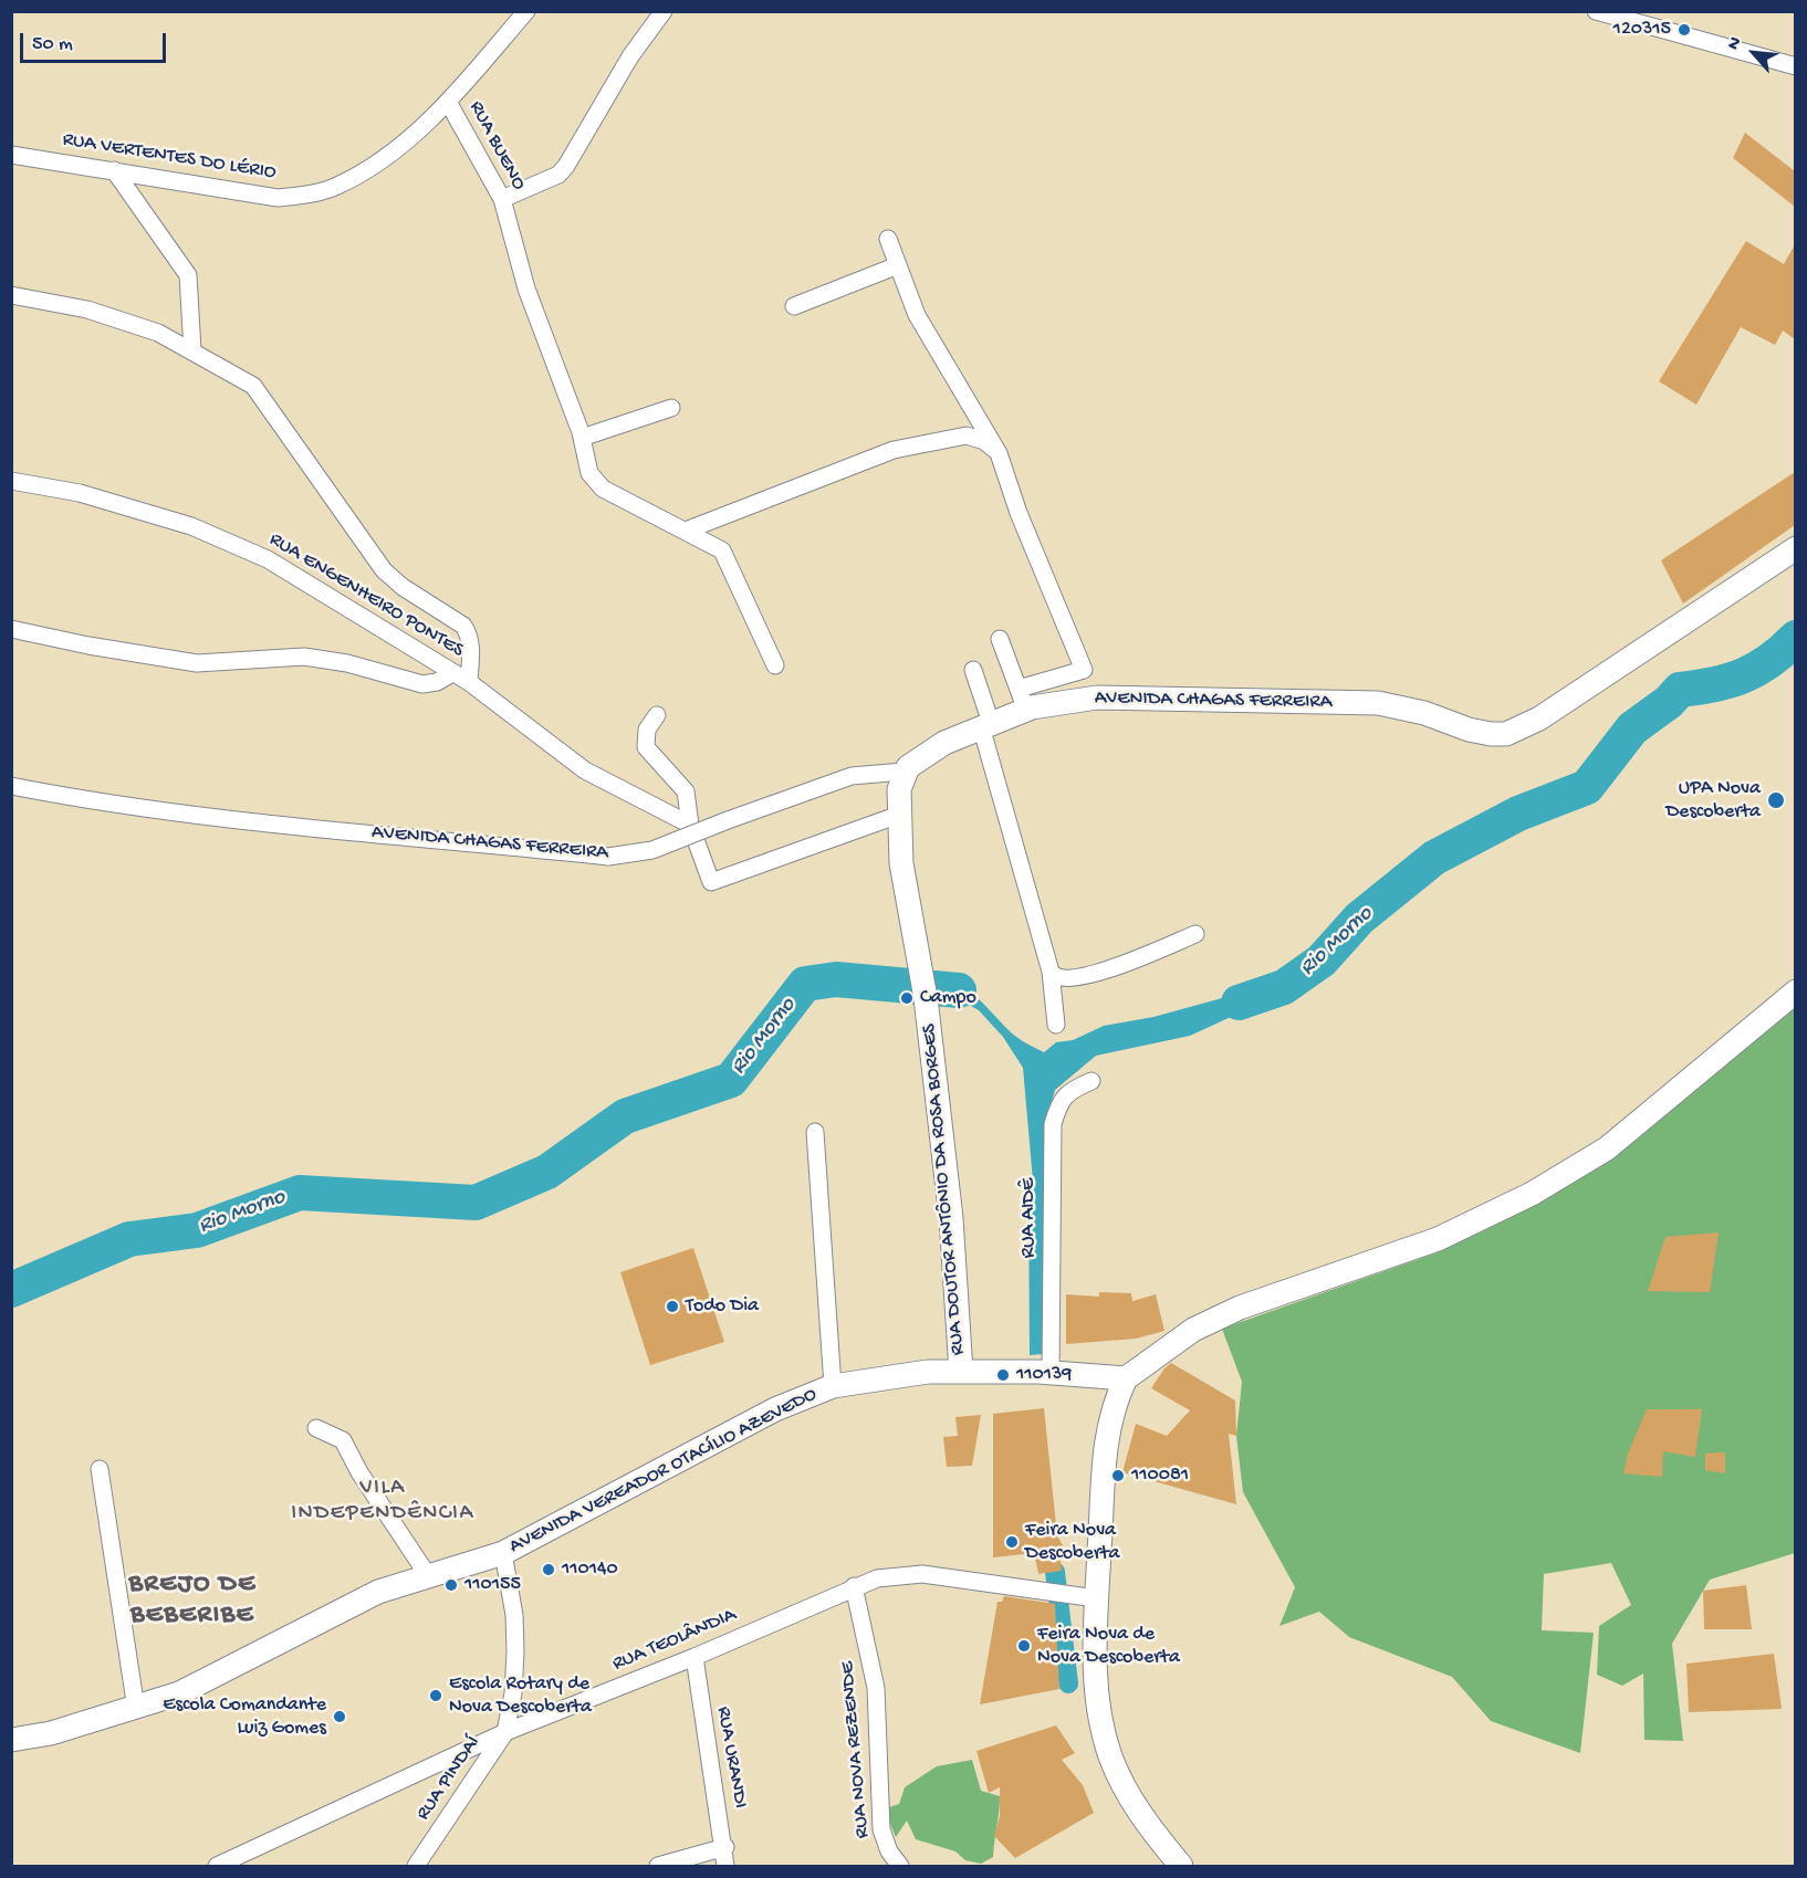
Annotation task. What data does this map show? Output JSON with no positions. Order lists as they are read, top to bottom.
{
  "streets": {
    "main road": ["AVENIDA CHAGAS FERREIRA", "RUA DOUTOR ANTÔNIO DA ROSA BORGES", "AVENIDA VEREADOR OTACÍLIO AZEVEDO"],
    "street": [
      "RUA BUENO",
      "RUA VERTENTES DO LÉRIO",
      "RUA ENGENHEIRO PONTES",
      "RUA AIDÊ",
      "RUA TEOLÂNDIA",
      "RUA NOVA REZENDE",
      "RUA URANDI",
      "RUA PINDAÍ"
    ]
  },
  "crossings": [
    ["RUA BUENO", "RUA VERTENTES DO LÉRIO"],
    ["AVENIDA CHAGAS FERREIRA", "RUA DOUTOR ANTÔNIO DA ROSA BORGES"],
    ["RUA DOUTOR ANTÔNIO DA ROSA BORGES", "AVENIDA VEREADOR OTACÍLIO AZEVEDO"],
    ["RUA AIDÊ", "AVENIDA VEREADOR OTACÍLIO AZEVEDO"],
    ["AVENIDA VEREADOR OTACÍLIO AZEVEDO", "RUA PINDAÍ"],
    ["RUA TEOLÂNDIA", "RUA NOVA REZENDE"],
    ["RUA TEOLÂNDIA", "RUA URANDI"],
    ["RUA TEOLÂNDIA", "RUA PINDAÍ"]
  ],
  "districts": ["VILA INDEPENDÊNCIA", "BREJO DE BEBERIBE"],
  "water": ["Rio Morno"],
  "places": [
    "120315",
    "UPA Nova Descoberta",
    "Campo",
    "Todo Dia",
    "110139",
    "110081",
    "Feira Nova Descoberta",
    "110140",
    "110155",
    "Feira Nova de Nova Descoberta",
    "Escola Rotary de Nova Descoberta",
    "Escola Comandante Luiz Gomes"
  ],
  "scale_bar": "50 m",
  "north": "top left"
}
